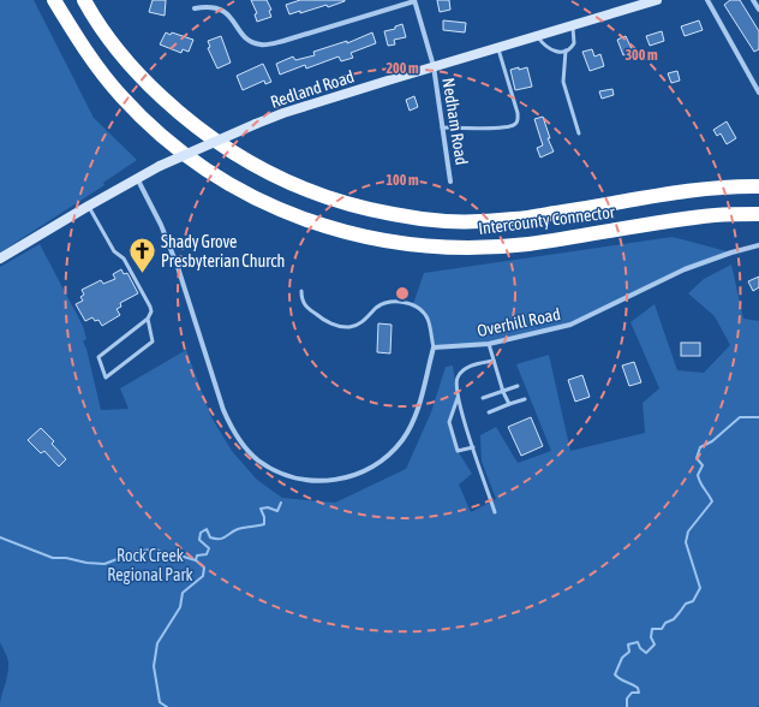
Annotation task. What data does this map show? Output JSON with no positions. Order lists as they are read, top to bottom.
{
  "streets": {
    "highway": ["Intercounty Connector"],
    "main road": ["Redland Road"],
    "street": ["Nedham Road", "Overhill Road"]
  },
  "crossings": [
    ["Redland Road", "Nedham Road"]
  ],
  "parks": ["Rock Creek Regional Park"],
  "places": {
    "church": ["Shady Grove Presbyterian Church"]
  },
  "rings": ["300 m", "200 m", "100 m"]
}
